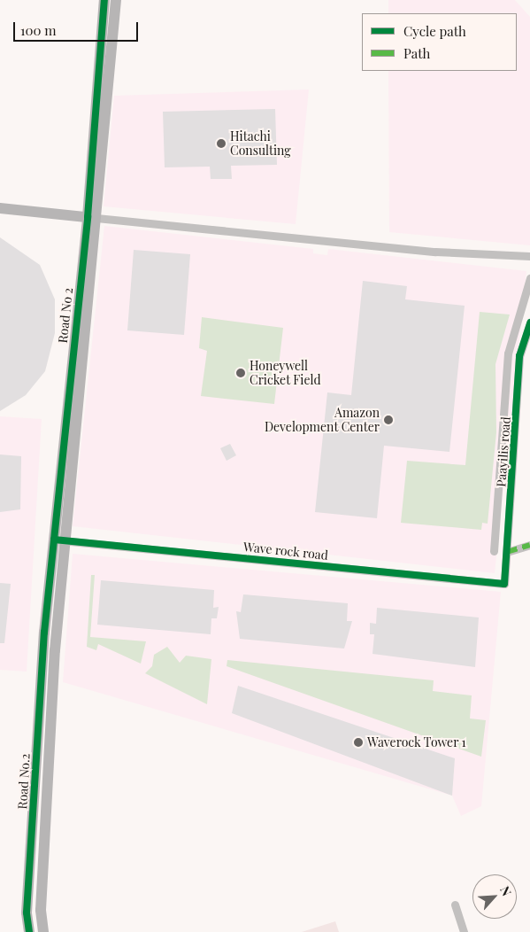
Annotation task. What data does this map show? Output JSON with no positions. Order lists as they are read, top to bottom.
{
  "streets": {
    "street": [
      "Road No 2",
      "Paayilis road",
      "Wave rock road",
      "Road No.2"
    ]
  },
  "crossings": [
    ["Road No 2", "Wave rock road"],
    ["Road No 2", "Road No.2"],
    ["Paayilis road", "Wave rock road"]
  ],
  "places": [
    "Hitachi Consulting",
    "Honeywell Cricket Field",
    "Amazon Development Center",
    "Waverock Tower 1"
  ],
  "legend": ["Cycle path", "Path"],
  "scale_bar": "100 m",
  "north": "top right"
}
